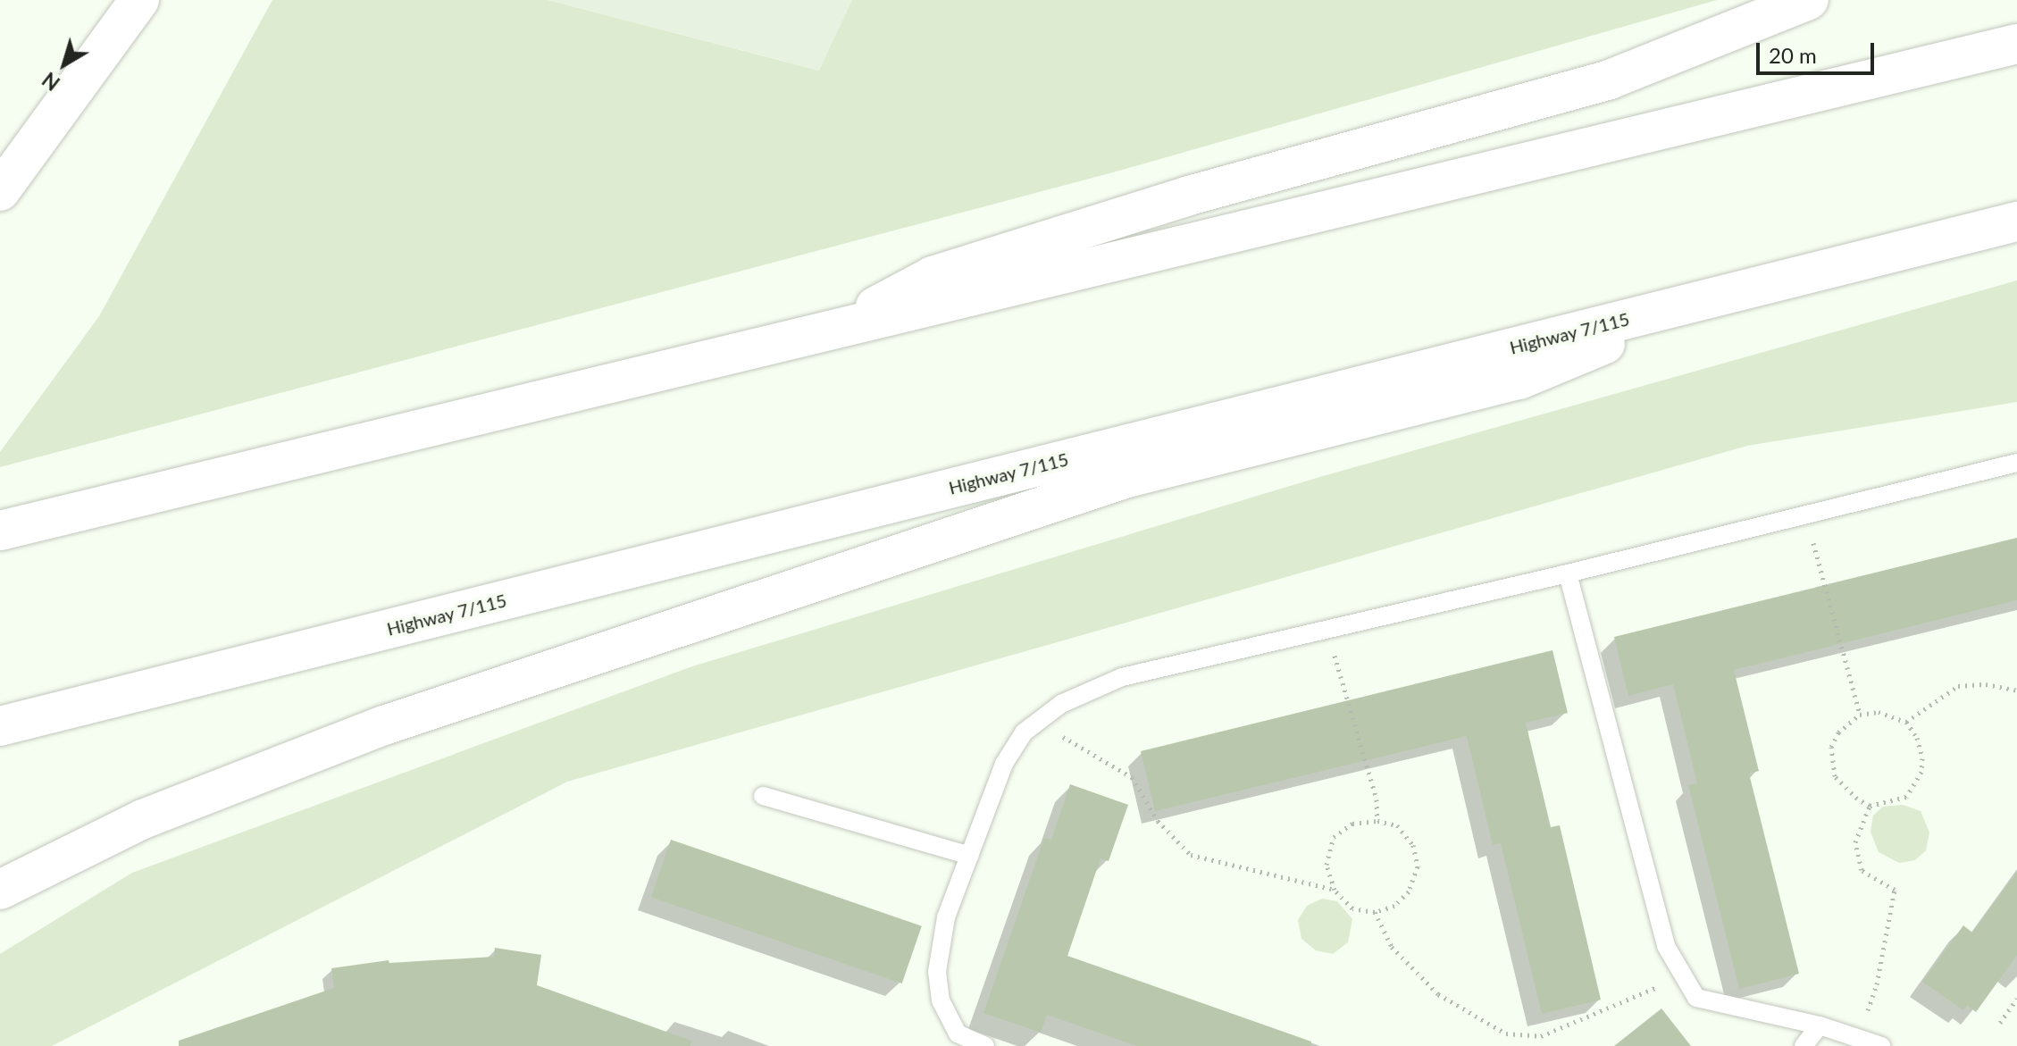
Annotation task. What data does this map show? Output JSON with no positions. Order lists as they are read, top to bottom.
{
  "streets": {
    "main road": ["Highway 7/115"]
  },
  "scale_bar": "20 m",
  "north": "bottom left"
}
